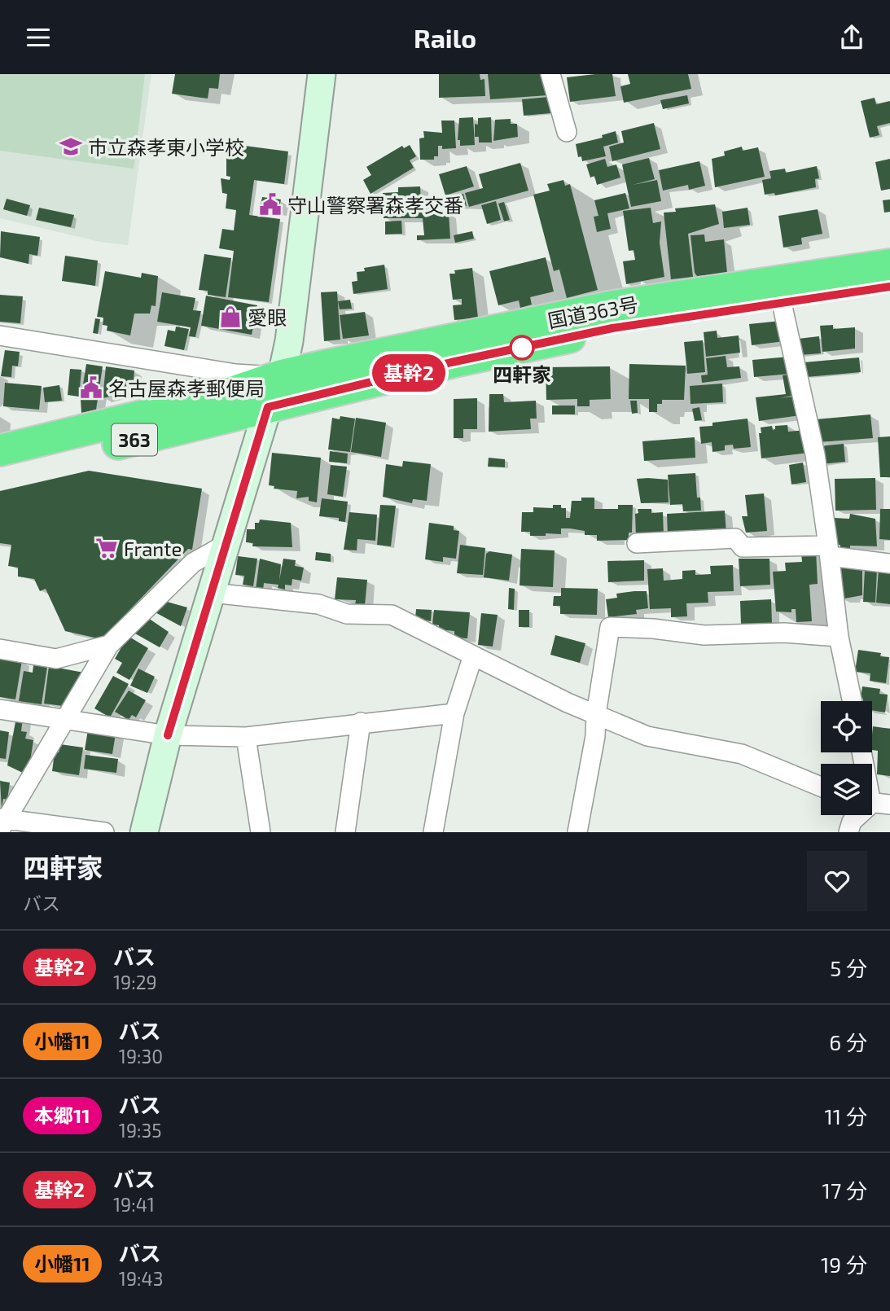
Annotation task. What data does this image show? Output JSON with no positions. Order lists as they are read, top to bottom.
{
  "streets": {
    "highway": ["国道363号", "363"]
  },
  "places": {
    "school or university": ["市立森孝東小学校"],
    "public building": ["守山警察署森孝交番", "名古屋森孝郵便局"],
    "shop": ["愛眼"],
    "other": ["四軒家"],
    "supermarket": ["Frante"]
  },
  "lines": ["bus line 基幹2"],
  "page": {
    "header": "Railo",
    "on_map": "基幹2",
    "heading": ["四軒家", "バス"],
    "list": [
      {
        "mark": "基幹2",
        "name": "バス",
        "note": "19:29",
        "value": "5 分"
      },
      {
        "mark": "小幡11",
        "name": "バス",
        "note": "19:30",
        "value": "6 分"
      },
      {
        "mark": "本郷11",
        "name": "バス",
        "note": "19:35",
        "value": "11 分"
      },
      {
        "mark": "基幹2",
        "name": "バス",
        "note": "19:41",
        "value": "17 分"
      },
      {
        "mark": "小幡11",
        "name": "バス",
        "note": "19:43",
        "value": "19 分"
      }
    ]
  }
}
